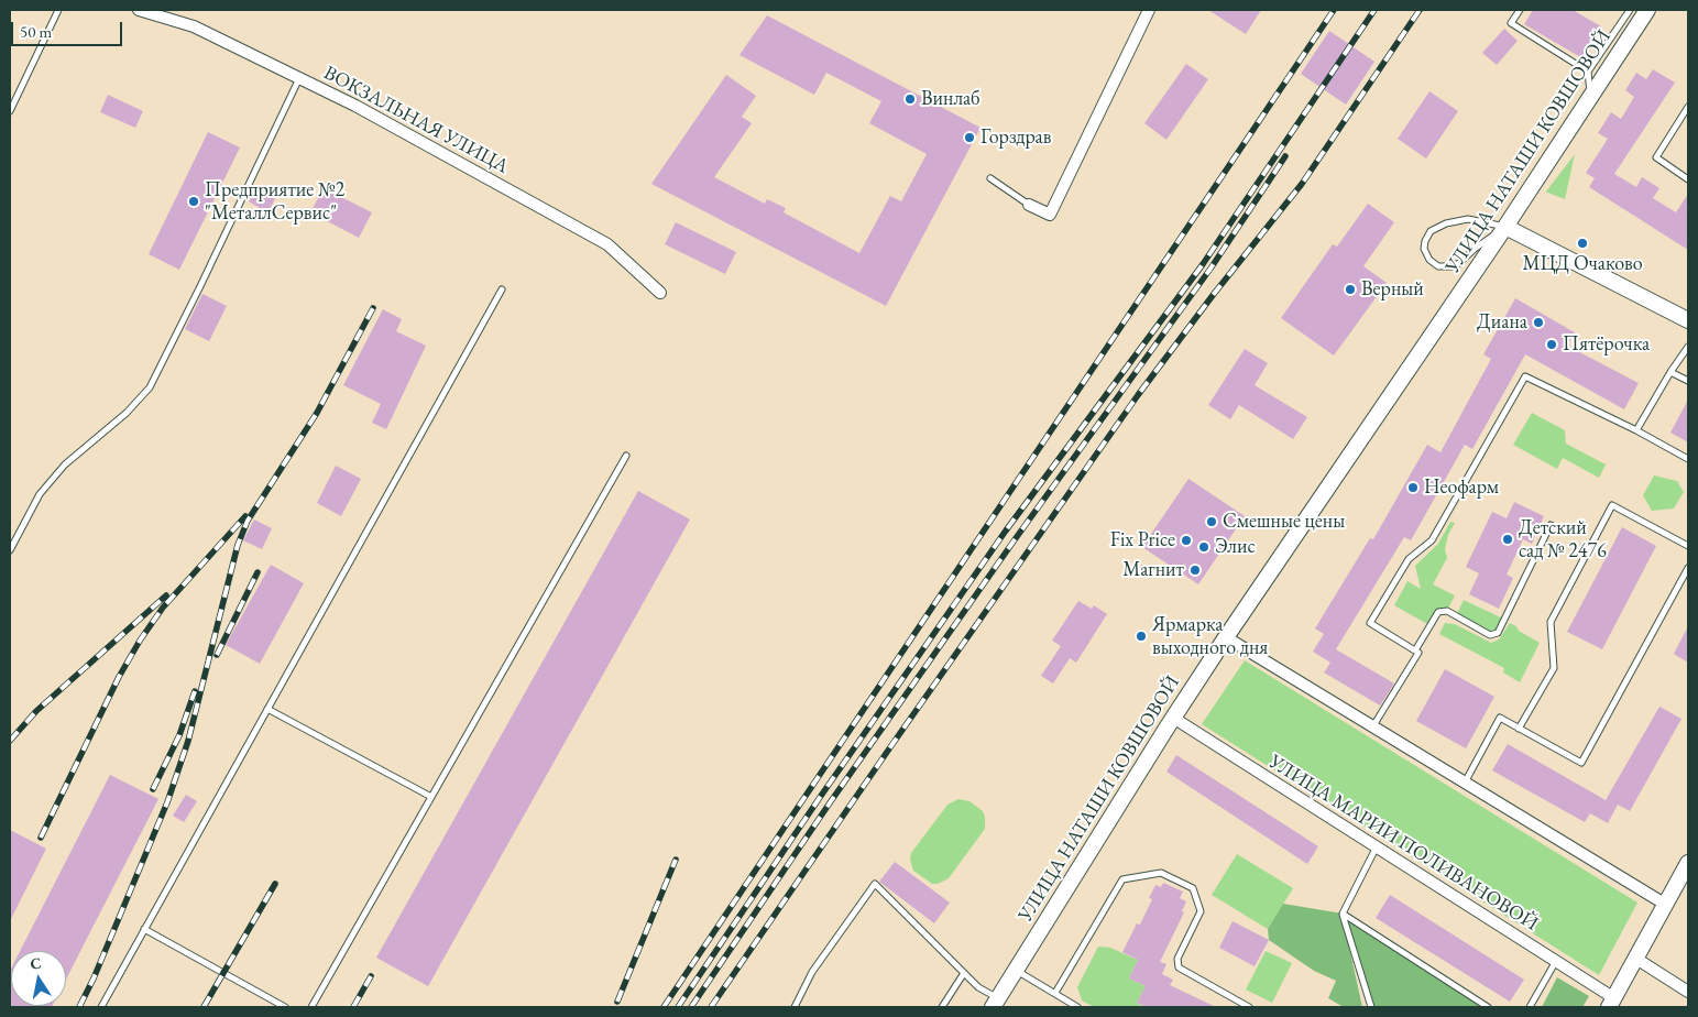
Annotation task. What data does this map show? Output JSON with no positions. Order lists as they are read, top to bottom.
{
  "streets": {
    "street": ["ВОКЗАЛЬНАЯ УЛИЦА", "УЛИЦА НАТАШИ КОВШОВОЙ", "УЛИЦА МАРИИ ПОЛИВАНОВОЙ"]
  },
  "crossings": [
    ["УЛИЦА НАТАШИ КОВШОВОЙ", "УЛИЦА МАРИИ ПОЛИВАНОВОЙ"]
  ],
  "places": [
    "Винлаб",
    "Горздрав",
    "Предприятие №2 \"МеталлСервис\"",
    "МЦД Очаково",
    "Верный",
    "Диана",
    "Пятёрочка",
    "Неофарм",
    "Смешные цены",
    "Детский сад № 2476",
    "Fix Price",
    "Элис",
    "Магнит",
    "Ярмарка выходного дня"
  ],
  "scale_bar": "50 m",
  "north": "top"
}
